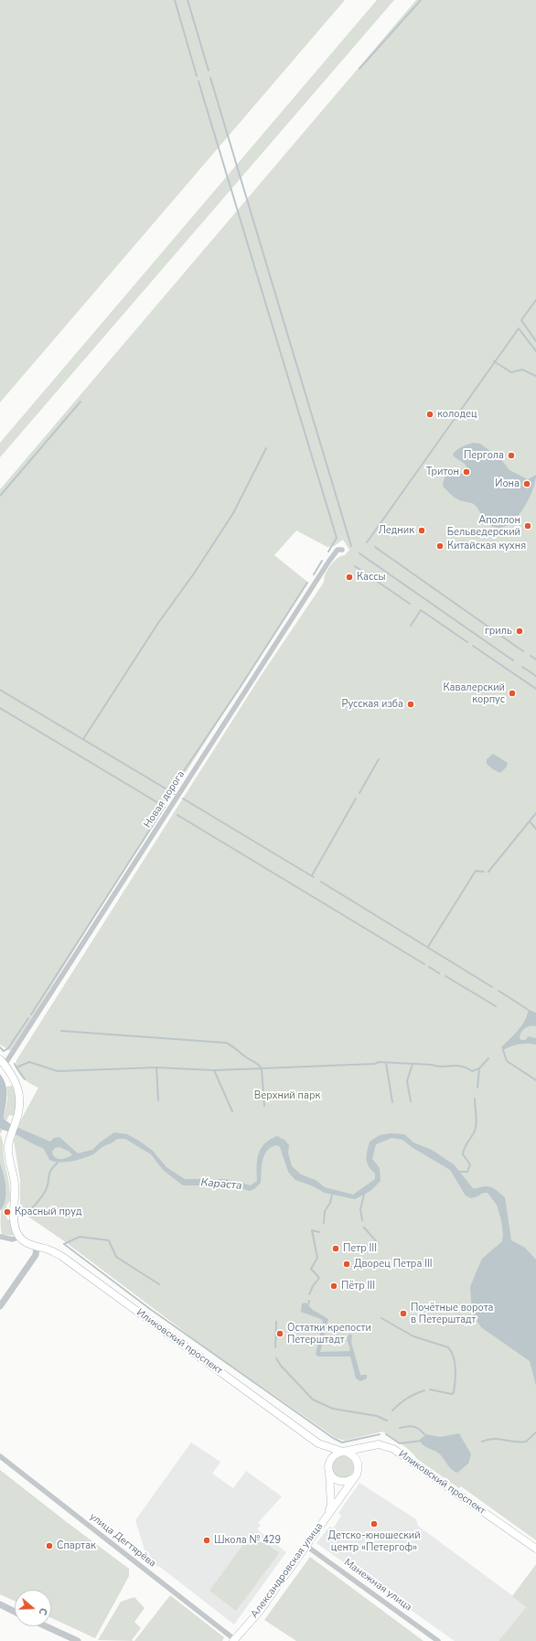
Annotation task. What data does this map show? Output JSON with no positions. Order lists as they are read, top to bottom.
{
  "streets": {
    "main road": ["Иликовский проспект", "Александровская улица"],
    "street": ["Новая дорога", "улица Дегтярёва", "Манежная улица"]
  },
  "crossings": [
    ["Иликовский проспект", "Александровская улица"],
    ["улица Дегтярёва", "Александровская улица"],
    ["Александровская улица", "Манежная улица"]
  ],
  "water": ["Караста"],
  "parks": ["Верхний парк"],
  "places": [
    "колодец",
    "Пергола",
    "Тритон",
    "Иона",
    "Аполлон Бельведерский",
    "Ледник",
    "Китайская кухня",
    "Кассы",
    "гриль",
    "Кавалерский корпус",
    "Русская изба",
    "Красный пруд",
    "Петр III",
    "Дворец Петра III",
    "Пётр III",
    "Почётные ворота в Петерштадт",
    "Остатки крепости Петерштадт",
    "Детско-юношеский центр «Петергоф»",
    "Школа № 429",
    "Спартак"
  ],
  "north": "right"
}
